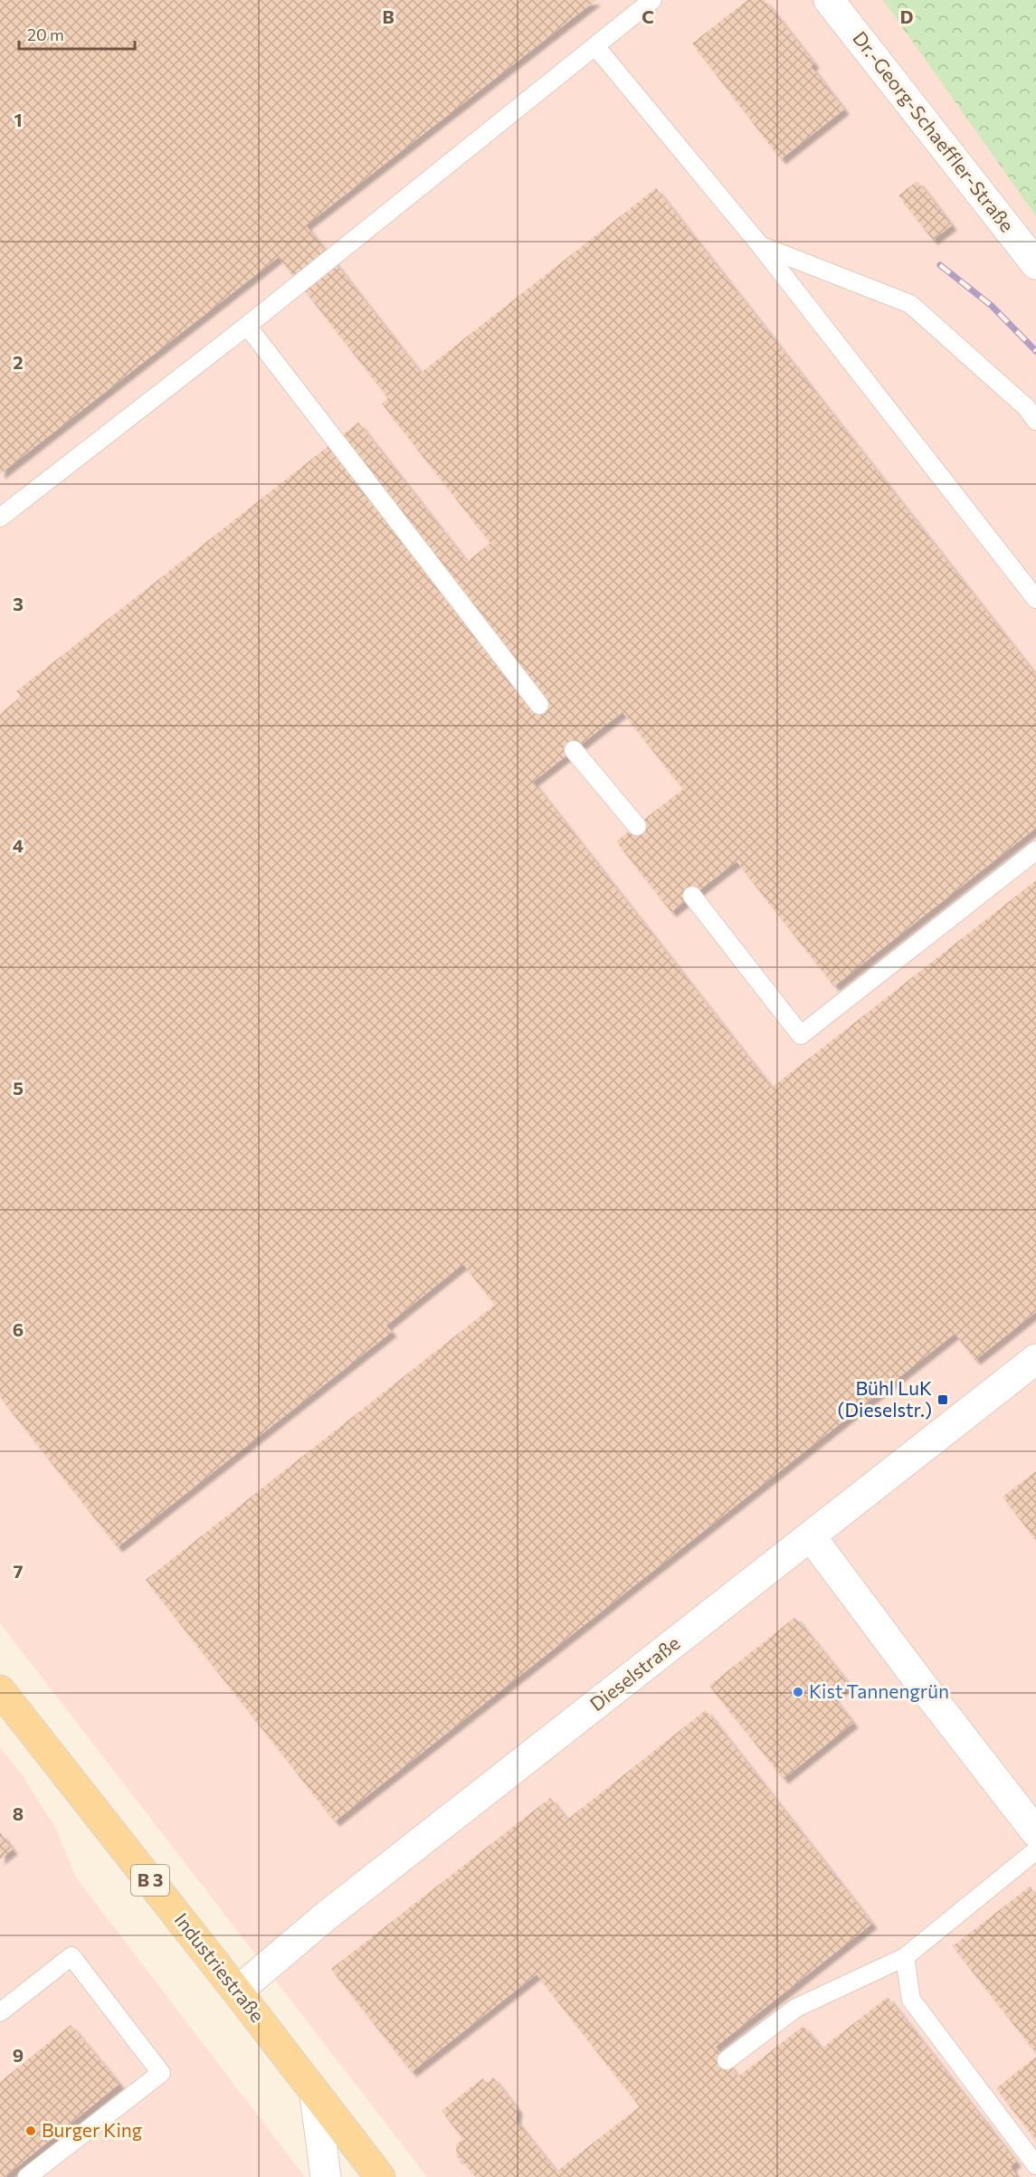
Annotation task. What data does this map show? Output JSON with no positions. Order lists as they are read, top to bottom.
{
  "streets": {
    "main road": ["B 3", "Industriestraße"],
    "street": ["Dr.-Georg-Schaeffler-Straße", "Dieselstraße"]
  },
  "crossings": [
    ["Dieselstraße", "Industriestraße"]
  ],
  "places": {
    "transit": ["Bühl LuK (Dieselstr.)"],
    "other": ["Kist Tannengrün", "Burger King"]
  },
  "scale_bar": "20 m",
  "grid": {
    "columns": ["B", "C", "D"],
    "rows": [
      "1",
      "2",
      "3",
      "4",
      "5",
      "6",
      "7",
      "8",
      "9"
    ]
  }
}
